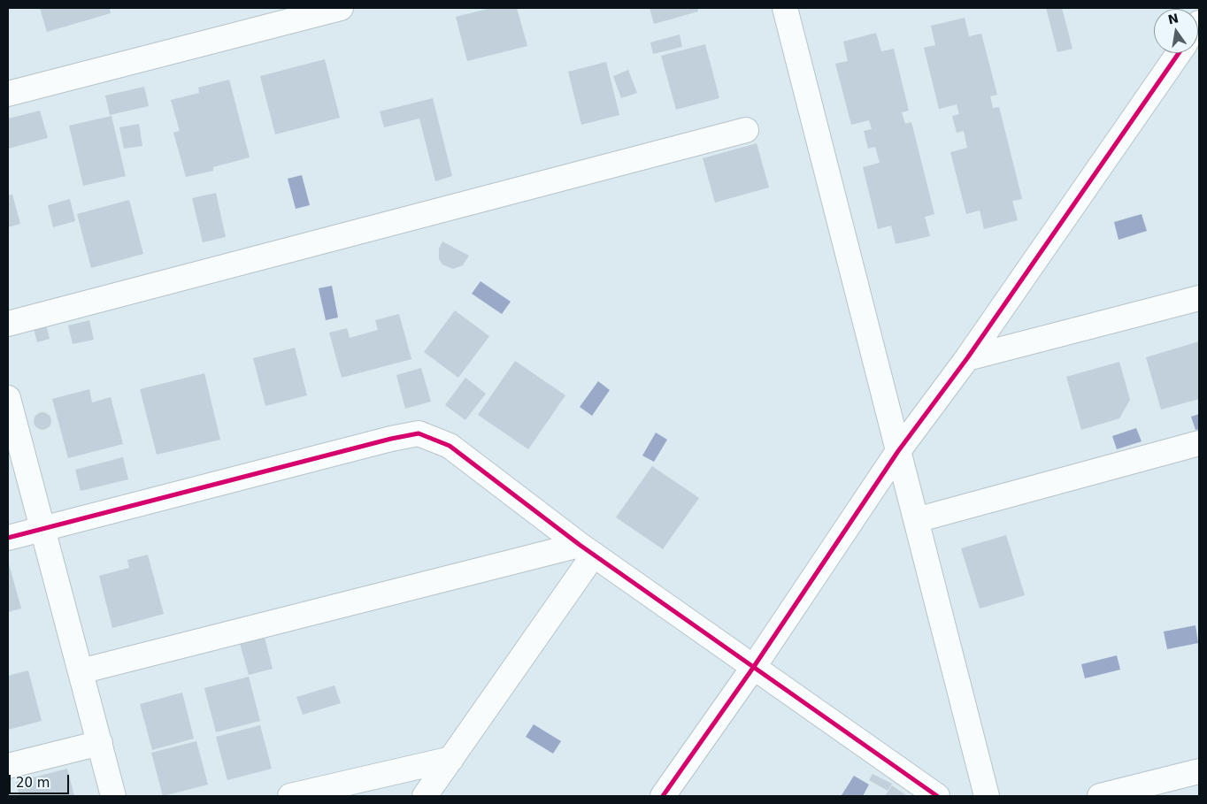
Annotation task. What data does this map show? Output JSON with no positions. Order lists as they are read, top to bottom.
{
  "scale_bar": "20 m",
  "north": "top"
}
